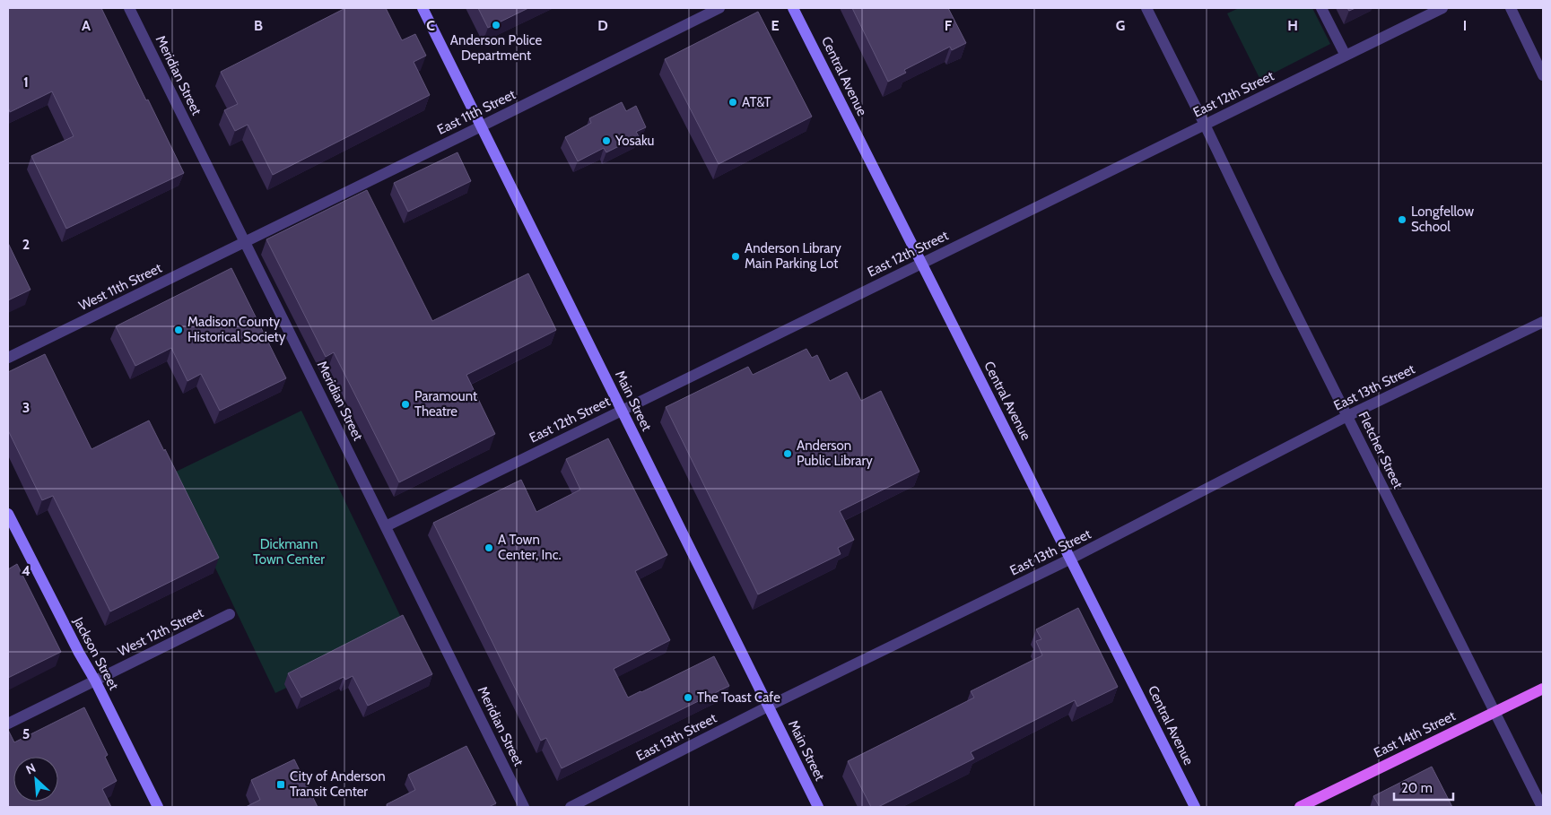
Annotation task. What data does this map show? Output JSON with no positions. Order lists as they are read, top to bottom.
{
  "streets": {
    "main road": ["East 14th Street"],
    "street": [
      "Meridian Street",
      "Central Avenue",
      "East 12th Street",
      "East 11th Street",
      "West 11th Street",
      "East 13th Street",
      "Main Street",
      "Fletcher Street",
      "West 12th Street",
      "Jackson Street"
    ]
  },
  "crossings": [
    ["Meridian Street", "East 12th Street"],
    ["Meridian Street", "East 11th Street"],
    ["Meridian Street", "West 11th Street"],
    ["Central Avenue", "East 12th Street"],
    ["Central Avenue", "East 13th Street"],
    ["East 12th Street", "Main Street"],
    ["East 12th Street", "Fletcher Street"],
    ["East 11th Street", "West 11th Street"],
    ["East 11th Street", "Main Street"],
    ["East 13th Street", "Main Street"],
    ["East 13th Street", "Fletcher Street"],
    ["Fletcher Street", "East 14th Street"],
    ["West 12th Street", "Jackson Street"]
  ],
  "parks": ["Dickmann Town Center"],
  "places": {
    "other": [
      "Anderson Police Department",
      "AT&T",
      "Yosaku",
      "Longfellow School",
      "Anderson Library Main Parking Lot",
      "Madison County Historical Society",
      "Paramount Theatre",
      "Anderson Public Library",
      "A Town Center, Inc.",
      "The Toast Cafe"
    ],
    "transit": ["City of Anderson Transit Center"]
  },
  "scale_bar": "20 m",
  "north": "top left",
  "grid": {
    "columns": [
      "A",
      "B",
      "C",
      "D",
      "E",
      "F",
      "G",
      "H",
      "I"
    ],
    "rows": [
      "1",
      "2",
      "3",
      "4",
      "5"
    ]
  }
}
